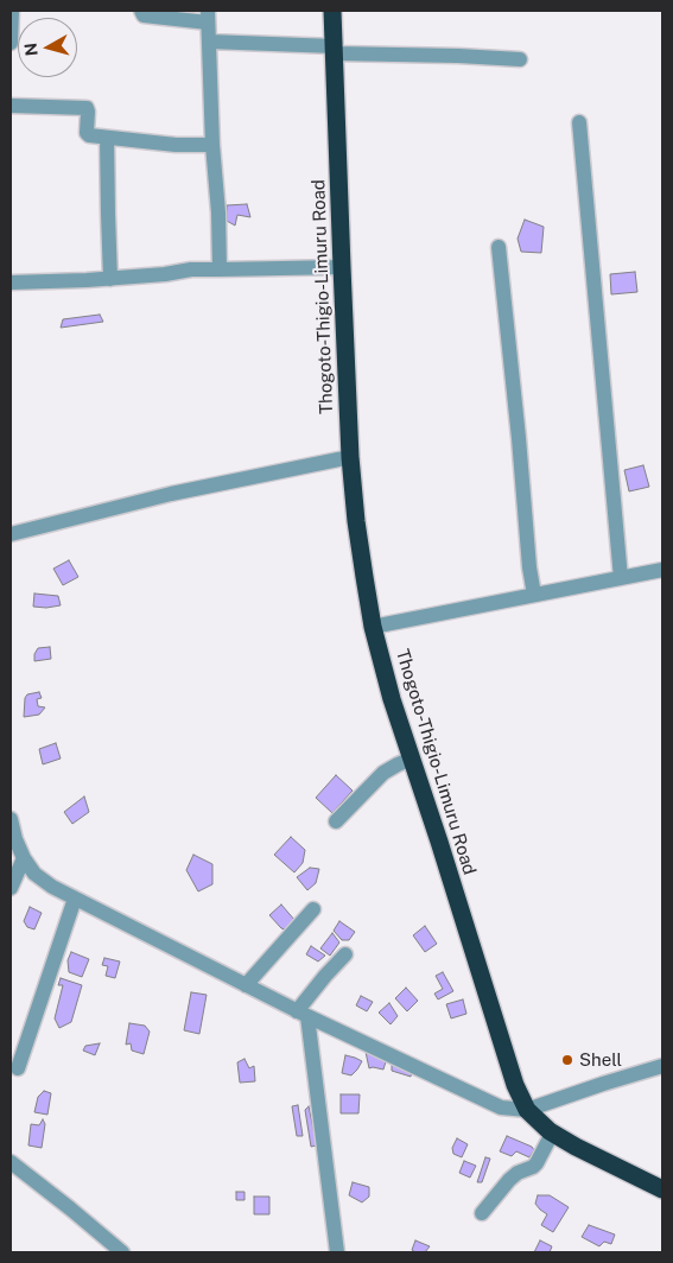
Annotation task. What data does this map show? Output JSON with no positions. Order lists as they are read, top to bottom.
{
  "streets": {
    "highway": ["Thogoto-Thigio-Limuru Road"]
  },
  "places": ["Shell"],
  "north": "left"
}
